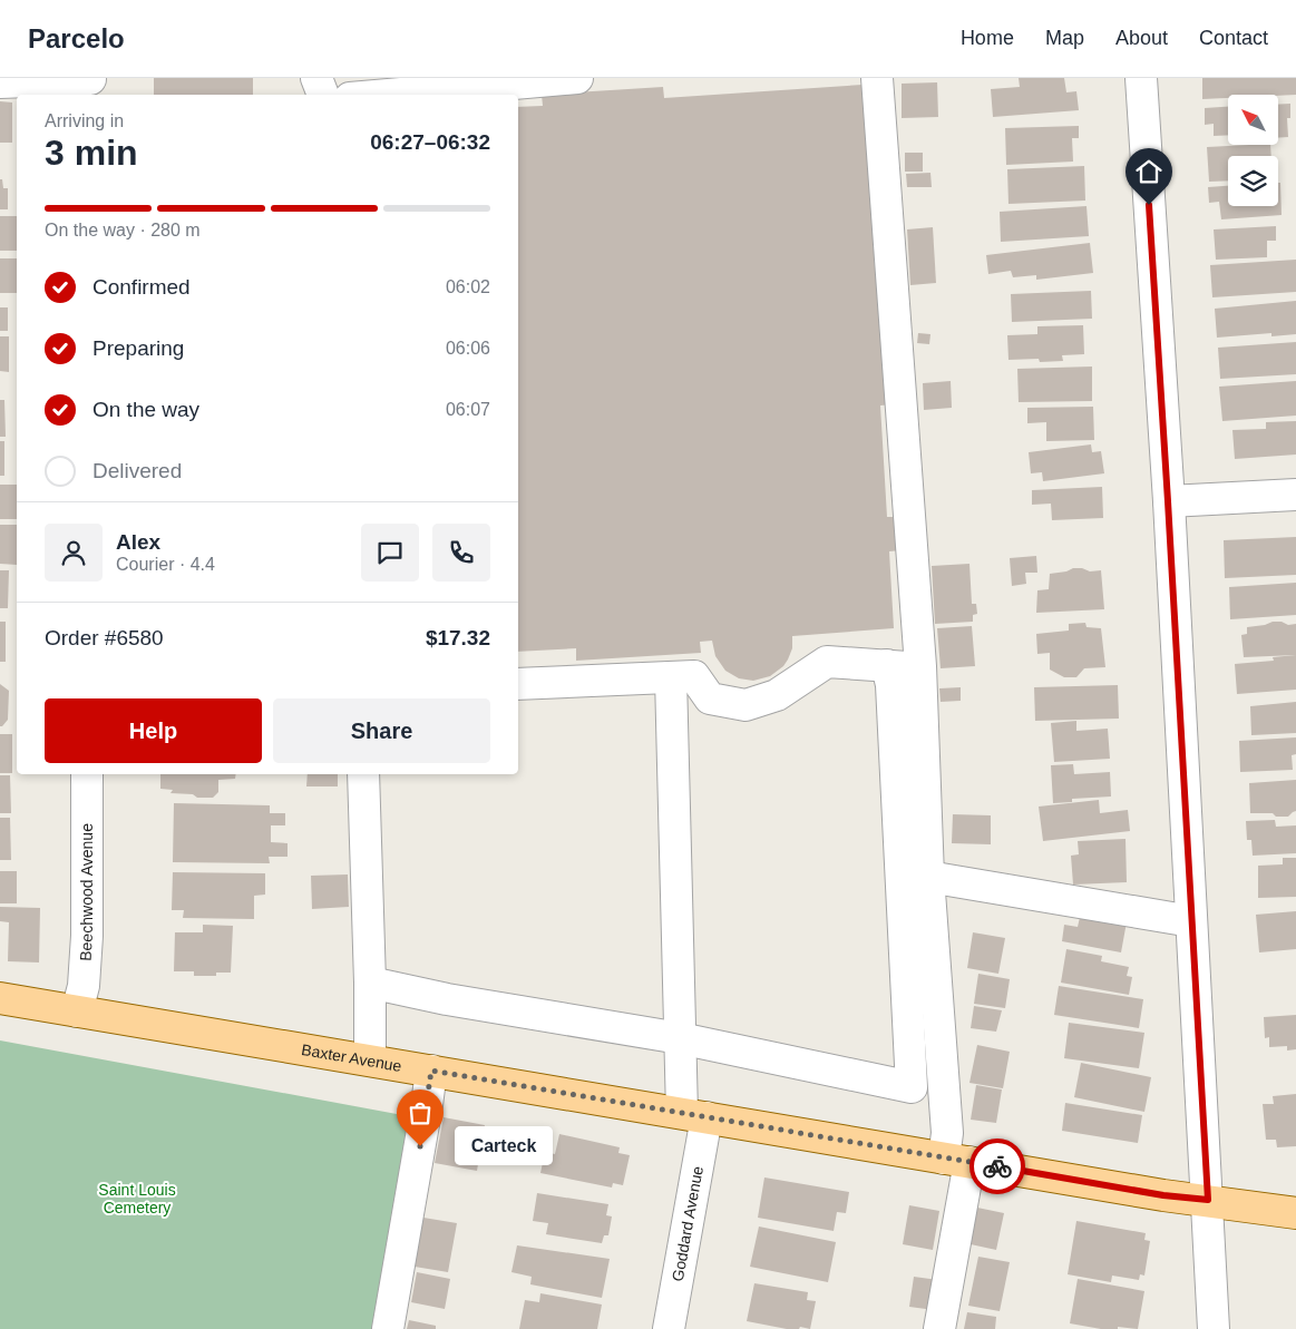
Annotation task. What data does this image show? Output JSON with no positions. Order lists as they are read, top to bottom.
{
  "streets": {
    "main road": ["Baxter Avenue"],
    "street": ["Beechwood Avenue", "Goddard Avenue"]
  },
  "crossings": [
    ["Beechwood Avenue", "Baxter Avenue"],
    ["Baxter Avenue", "Goddard Avenue"]
  ],
  "parks": ["Saint Louis Cemetery"],
  "places": ["Carteck"],
  "north": "top left",
  "page": {
    "header": "Parcelo",
    "nav": [
      "Home",
      "Map",
      "About",
      "Contact"
    ],
    "heading": ["3 min", "Arriving in", "06:27–06:32"],
    "panel": [
      "Alex",
      "Courier · 4.4",
      "Order #6580",
      "$17.32"
    ],
    "bar": "On the way · 280 m",
    "list": [
      ["Confirmed", "06:02"],
      ["Preparing", "06:06"],
      ["On the way", "06:07"],
      "Delivered"
    ],
    "buttons": ["Help", "Share"],
    "bubble": "Carteck"
  }
}
